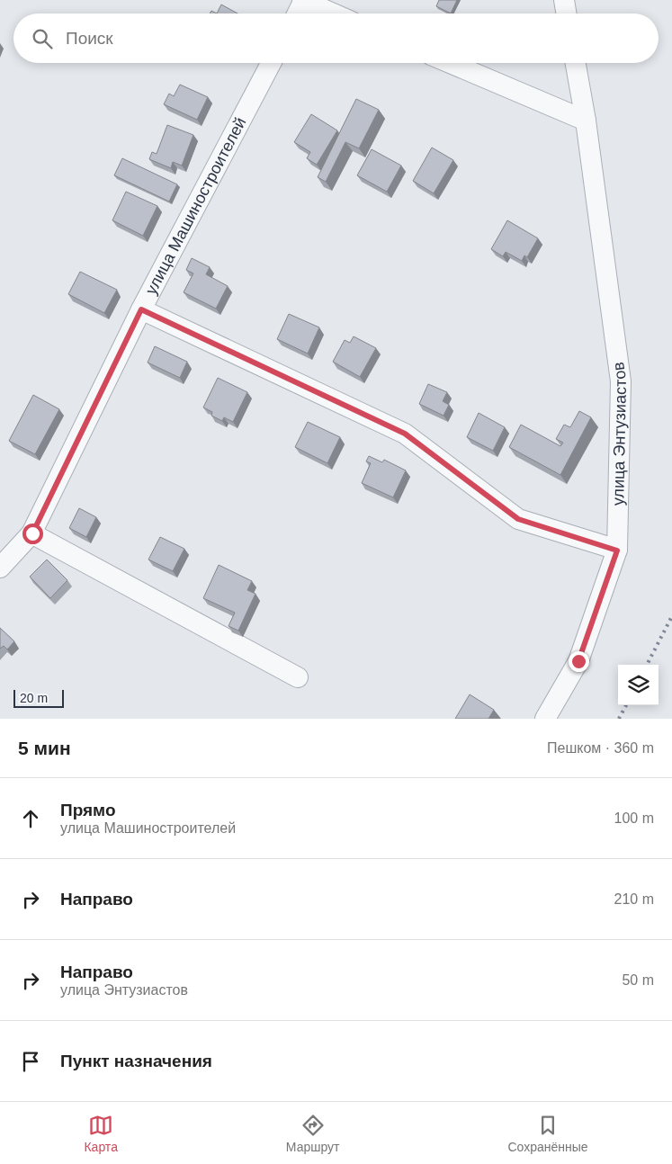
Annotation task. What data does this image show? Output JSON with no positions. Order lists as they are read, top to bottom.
{
  "streets": {
    "street": ["улица Машиностроителей", "улица Энтузиастов"]
  },
  "scale_bar": "20 m",
  "page": {
    "search": "Поиск",
    "scale": "20 m",
    "heading": ["5 мин", "Пешком · 360 m"],
    "list": [
      ["Прямо", "улица Машиностроителей", "100 m"],
      ["Направо", "210 m"],
      ["Направо", "улица Энтузиастов", "50 m"],
      "Пункт назначения"
    ],
    "nav": ["Карта", "Маршрут", "Сохранённые"]
  }
}
